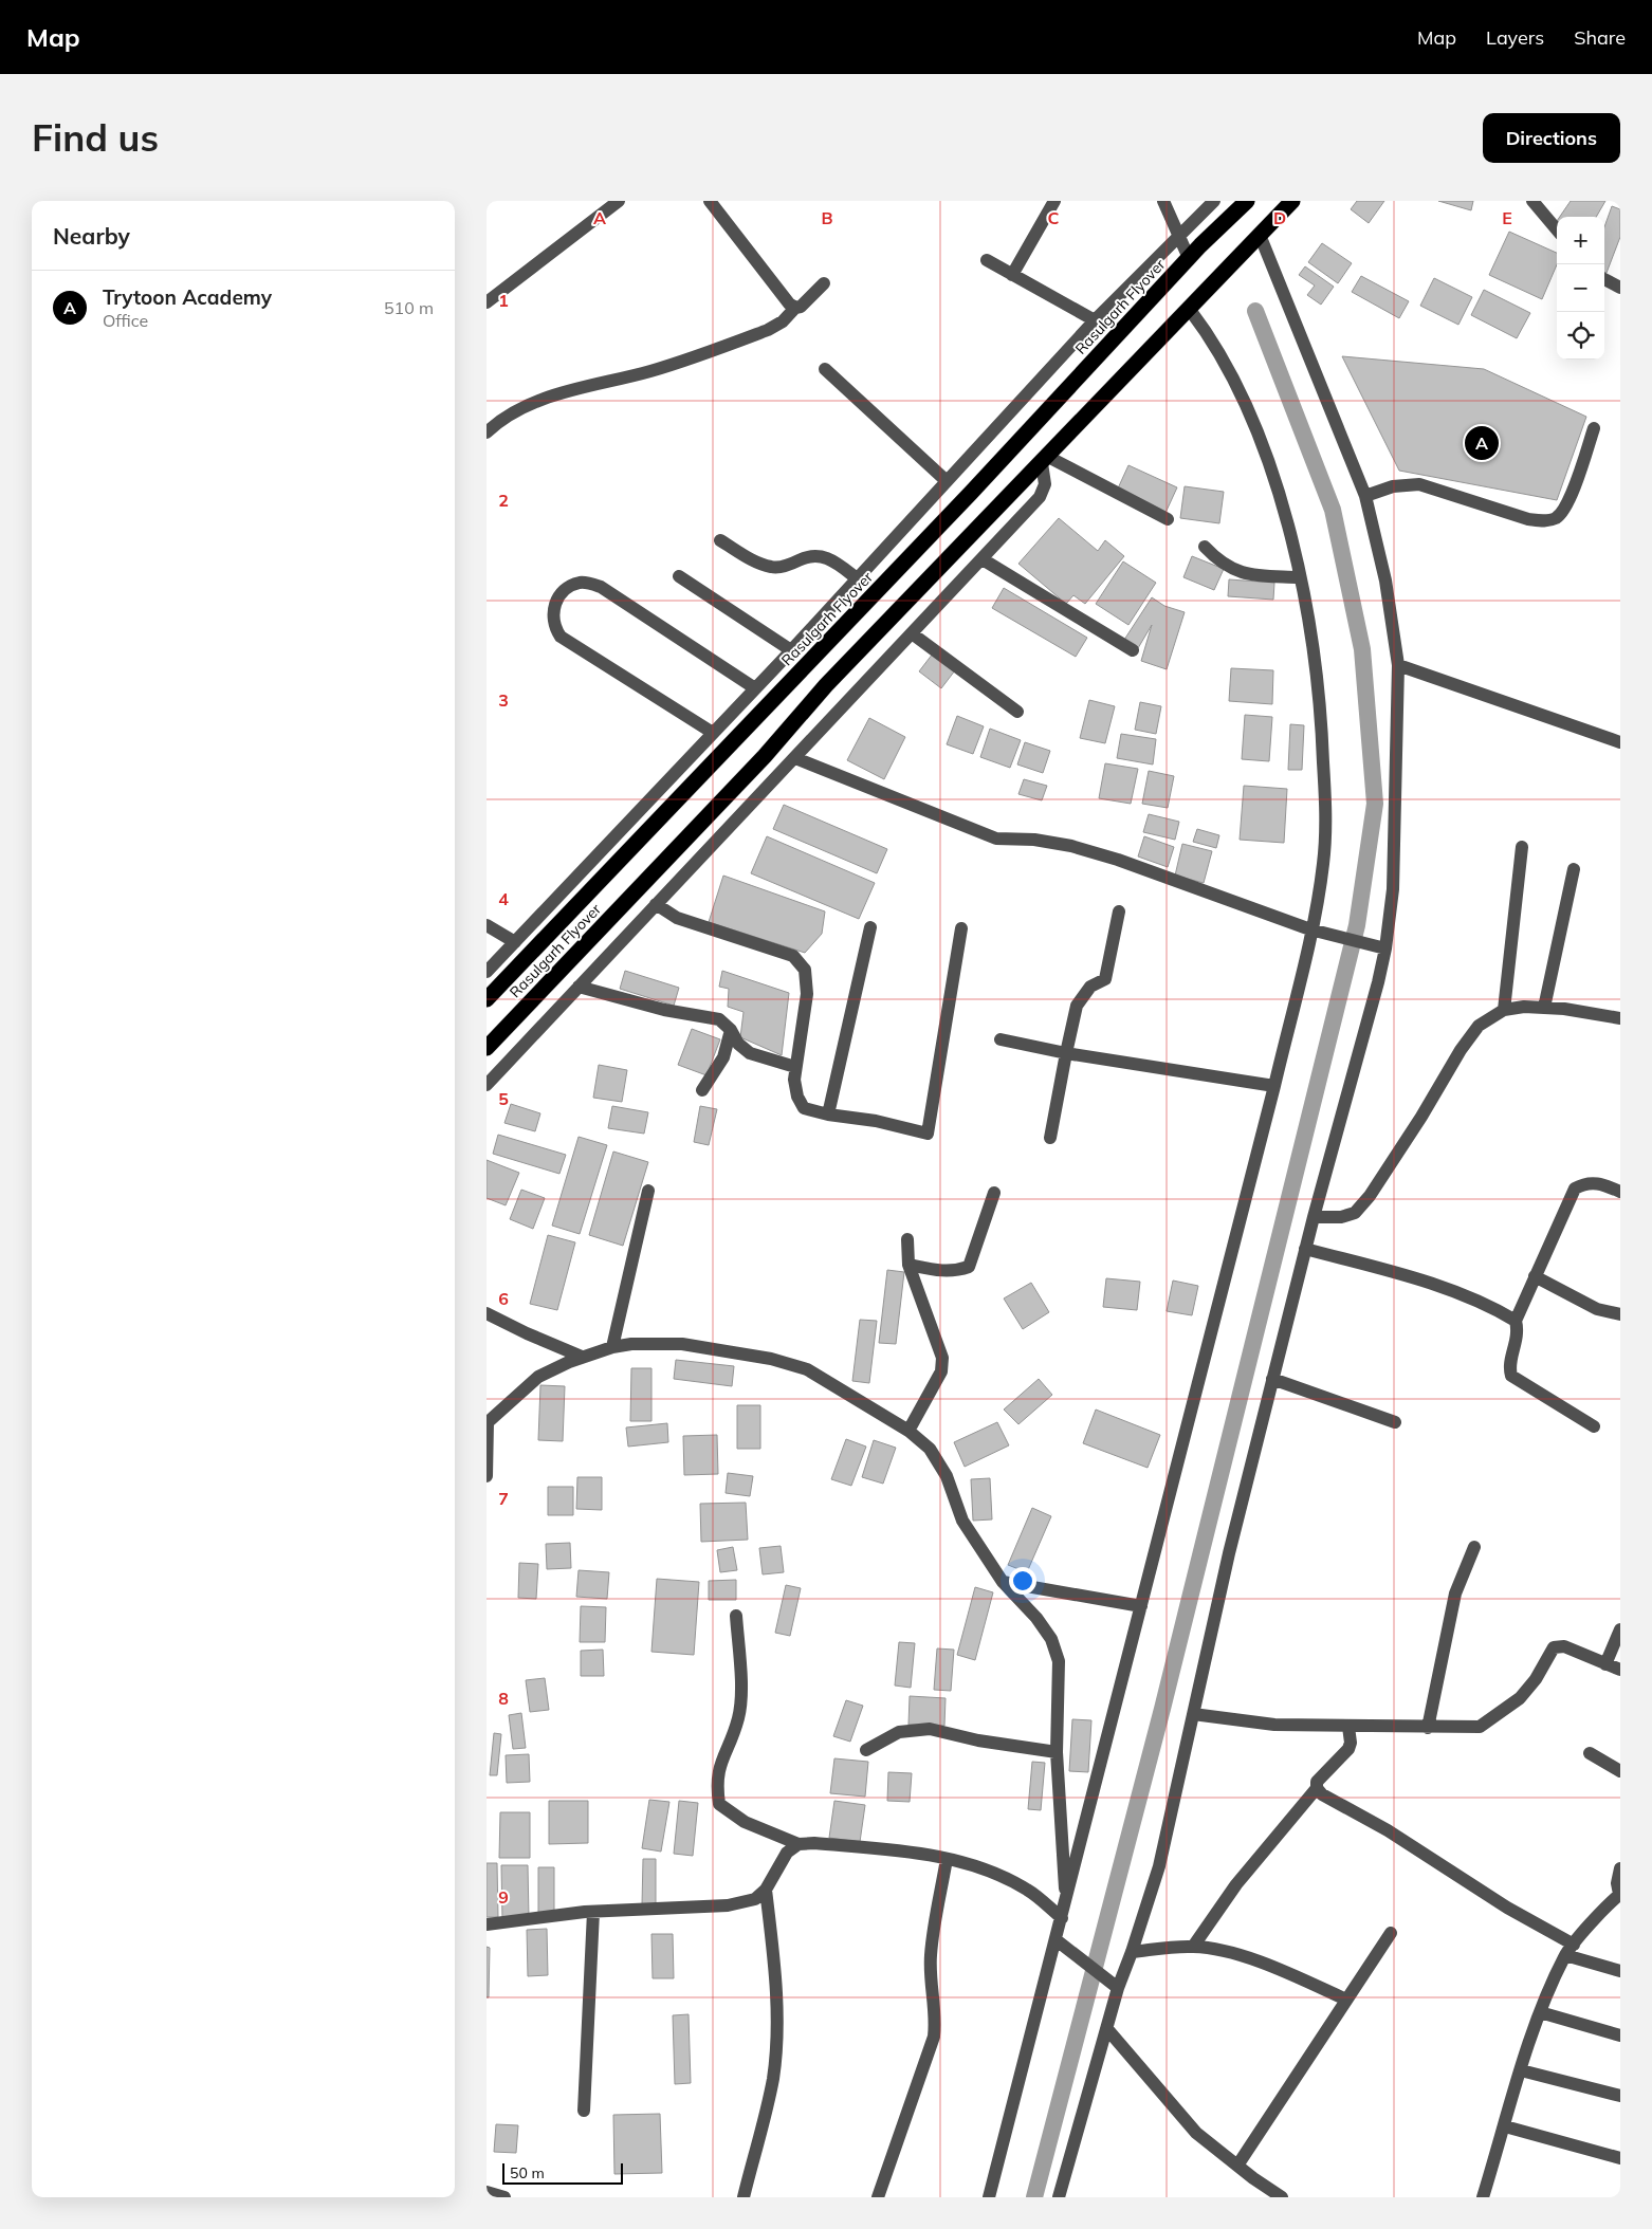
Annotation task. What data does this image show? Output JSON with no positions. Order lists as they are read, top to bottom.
{
  "streets": {
    "highway": ["Rasulgarh Flyover"]
  },
  "scale_bar": "50 m",
  "page": {
    "header": "Map",
    "nav": ["Map", "Layers", "Share"],
    "buttons": "Directions",
    "title": "Find us",
    "heading": "Nearby",
    "map_buttons": ["+", "−"],
    "list": [
      {
        "mark": "A",
        "name": "Trytoon Academy",
        "note": "Office",
        "value": "510 m"
      }
    ],
    "pins": "A",
    "scale": "50 m"
  },
  "grid": {
    "columns": [
      "A",
      "B",
      "C",
      "D",
      "E"
    ],
    "rows": [
      "1",
      "2",
      "3",
      "4",
      "5",
      "6",
      "7",
      "8",
      "9"
    ]
  }
}
